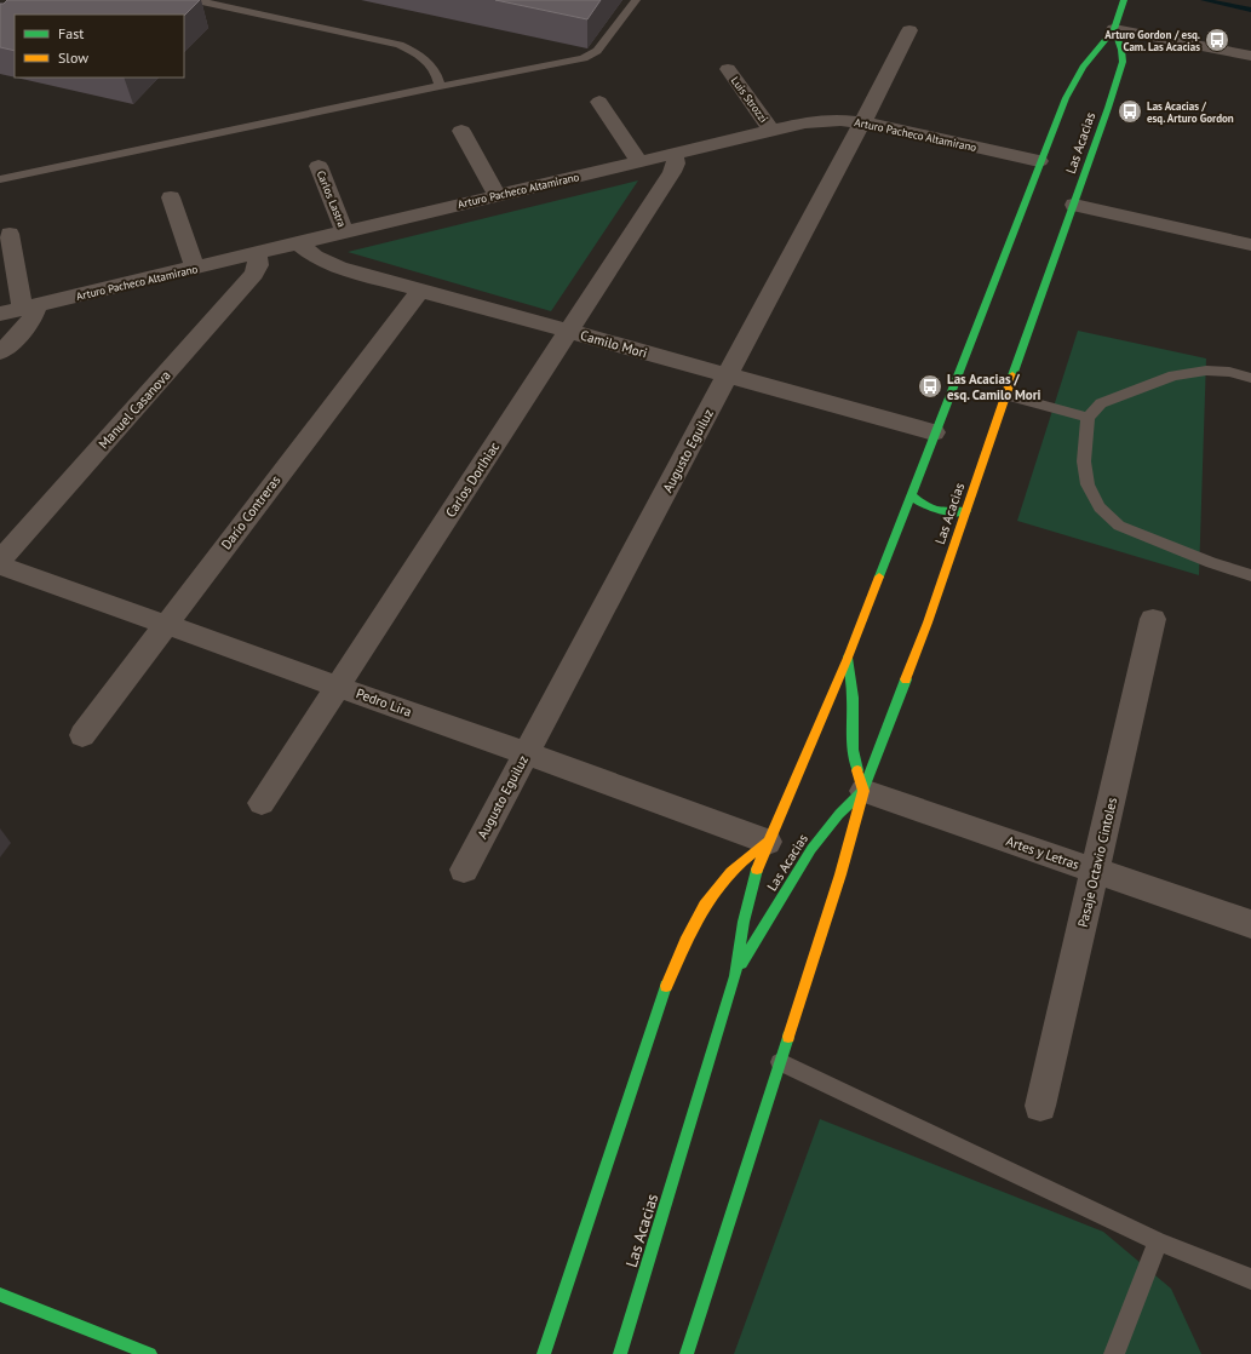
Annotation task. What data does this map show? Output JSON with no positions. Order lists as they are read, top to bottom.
{
  "streets": {
    "main road": ["Las Acacias"],
    "street": [
      "Luis Strozzi",
      "Arturo Pacheco Altamirano",
      "Carlos Lastra",
      "Camilo Mori",
      "Manuel Casanova",
      "Augusto Eguiluz",
      "Carlos Dorlhiac",
      "Darío Contreras",
      "Pedro Lira",
      "Artes y Letras",
      "Pasaje Octavio Cintoles"
    ]
  },
  "crossings": [
    ["Luis Strozzi", "Arturo Pacheco Altamirano"],
    ["Arturo Pacheco Altamirano", "Las Acacias"],
    ["Arturo Pacheco Altamirano", "Carlos Lastra"],
    ["Arturo Pacheco Altamirano", "Camilo Mori"],
    ["Arturo Pacheco Altamirano", "Manuel Casanova"],
    ["Arturo Pacheco Altamirano", "Augusto Eguiluz"],
    ["Arturo Pacheco Altamirano", "Carlos Dorlhiac"],
    ["Las Acacias", "Camilo Mori"],
    ["Las Acacias", "Pedro Lira"],
    ["Las Acacias", "Artes y Letras"],
    ["Camilo Mori", "Augusto Eguiluz"],
    ["Camilo Mori", "Carlos Dorlhiac"],
    ["Camilo Mori", "Darío Contreras"],
    ["Augusto Eguiluz", "Pedro Lira"],
    ["Carlos Dorlhiac", "Pedro Lira"],
    ["Darío Contreras", "Pedro Lira"],
    ["Artes y Letras", "Pasaje Octavio Cintoles"]
  ],
  "places": {
    "bus stop": ["Arturo Gordon / esq. Cam. Las Acacias", "Las Acacias / esq. Arturo Gordon", "Las Acacias / esq. Camilo Mori"]
  },
  "legend": ["Fast", "Slow"]
}
